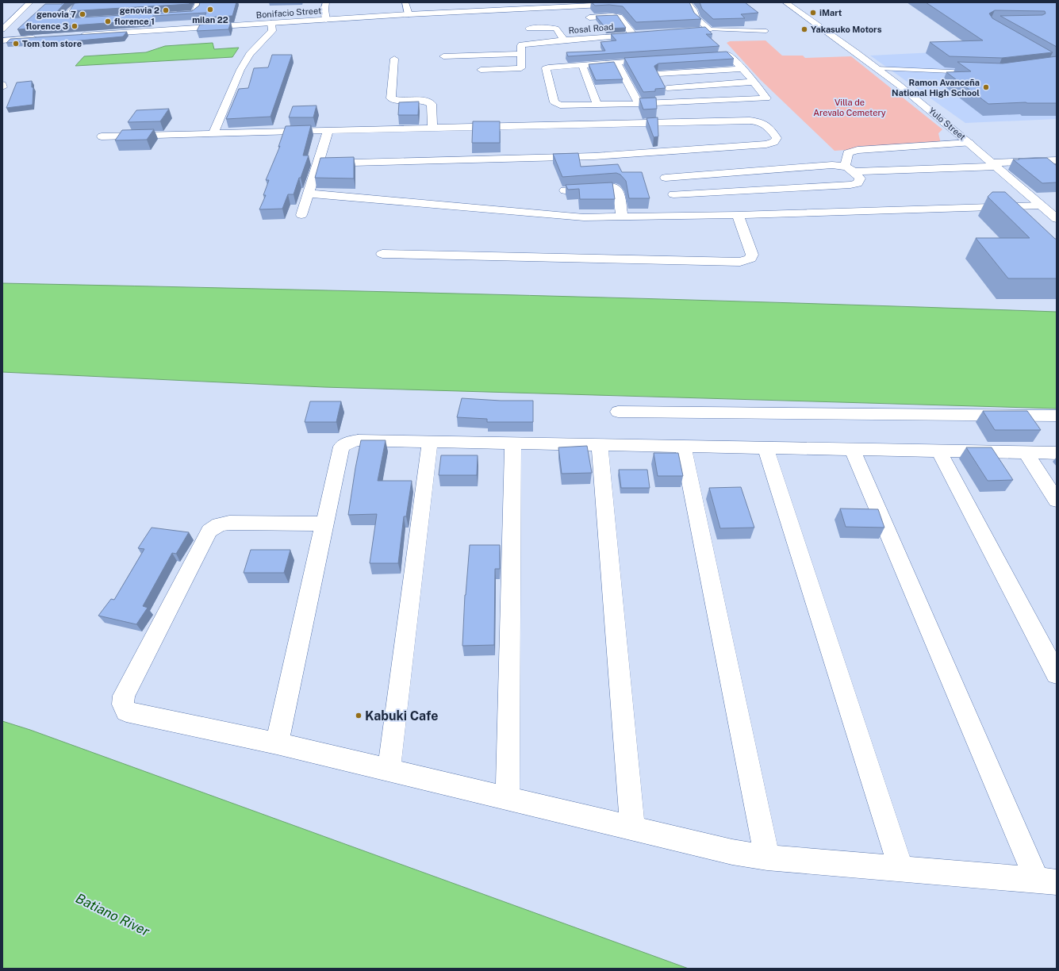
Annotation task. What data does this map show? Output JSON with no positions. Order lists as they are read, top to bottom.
{
  "streets": {
    "street": ["Bonifacio Street", "Rosal Road", "Yulo Street"]
  },
  "water": ["Batiano River"],
  "parks": ["Villa de Arevalo Cemetery"],
  "places": [
    "milan 22",
    "genovia 2",
    "iMart",
    "genovia 7",
    "florence 1",
    "florence 3",
    "Yakasuko Motors",
    "Tom tom store",
    "Ramon Avanceña National High School",
    "Kabuki Cafe"
  ]
}
